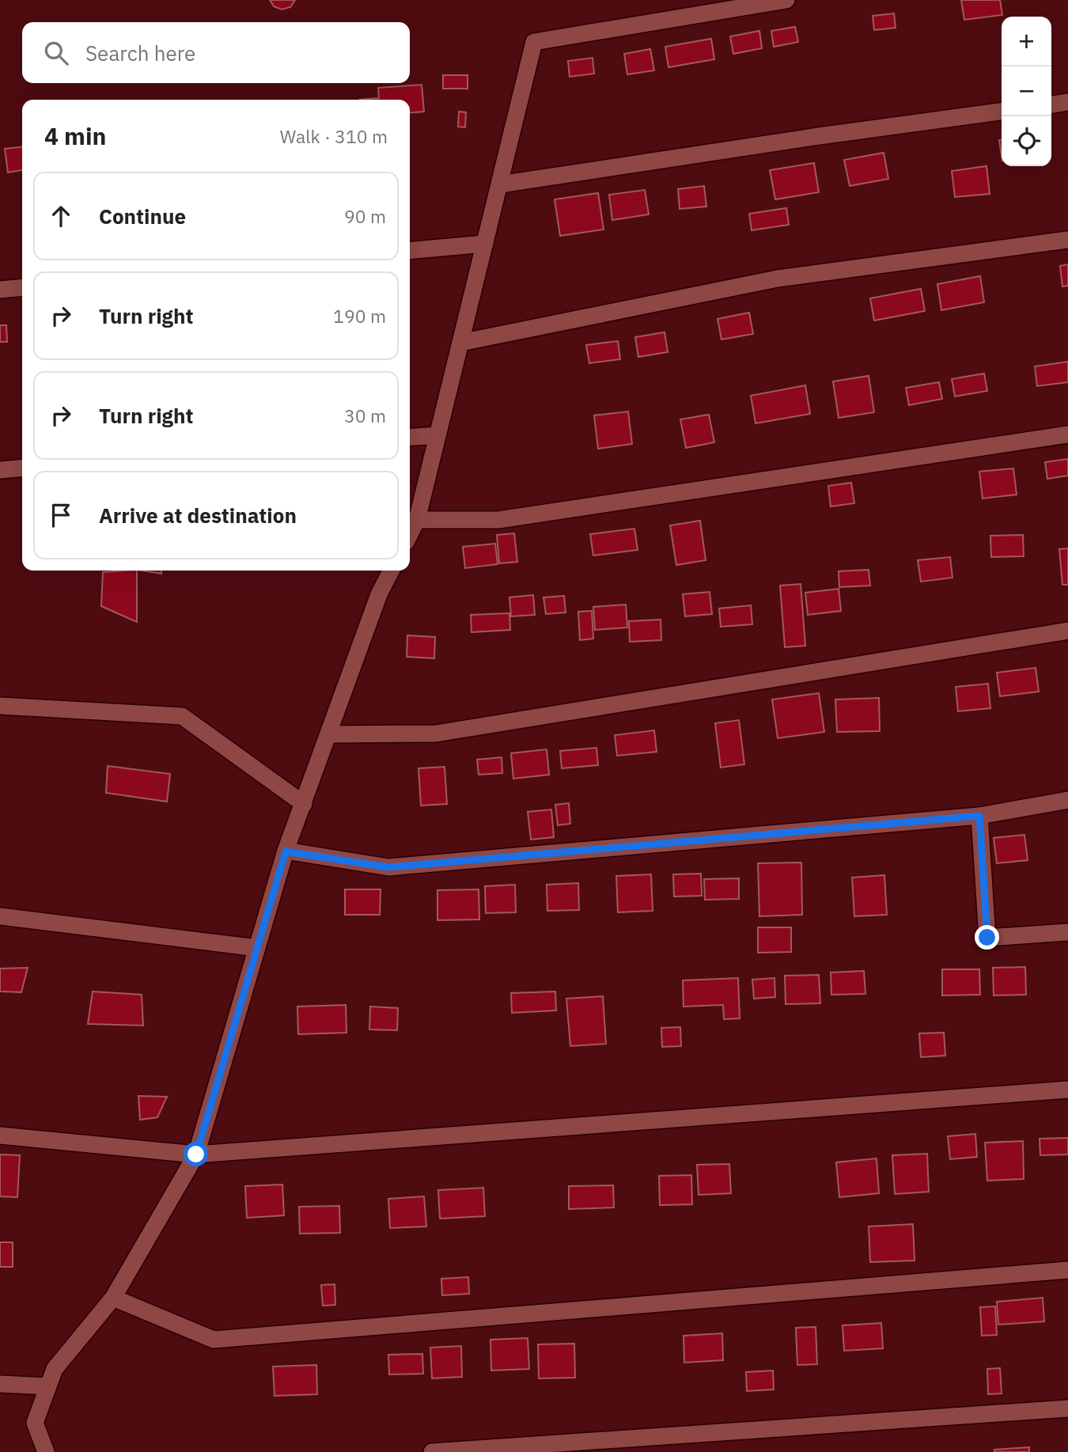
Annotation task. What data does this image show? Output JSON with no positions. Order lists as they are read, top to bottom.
{
  "page": {
    "map_buttons": ["+", "−"],
    "search": "Search here",
    "heading": ["4 min", "Walk · 310 m"],
    "list": [
      ["Continue", "90 m"],
      ["Turn right", "190 m"],
      ["Turn right", "30 m"],
      "Arrive at destination"
    ]
  }
}
